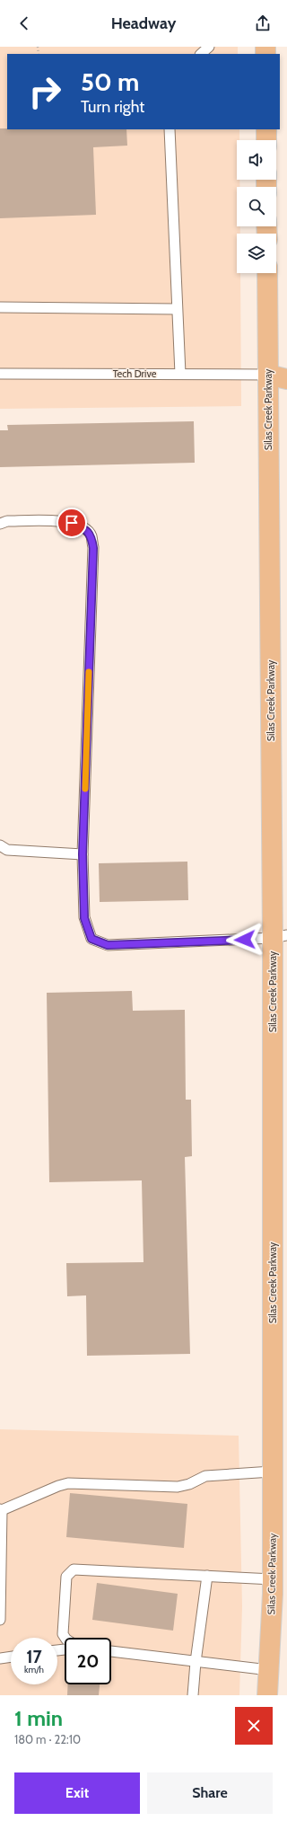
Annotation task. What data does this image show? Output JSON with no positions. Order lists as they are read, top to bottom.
{
  "streets": {
    "main road": ["Silas Creek Parkway"],
    "lane": ["Tech Drive"]
  },
  "crossings": [
    ["Tech Drive", "Silas Creek Parkway"]
  ],
  "page": {
    "header": "Headway",
    "turn": ["50 m", "Turn right"],
    "speed": "17 km/h",
    "limit": "20",
    "heading": ["1 min", "180 m · 22:10"],
    "buttons": ["Exit", "Share"]
  }
}
